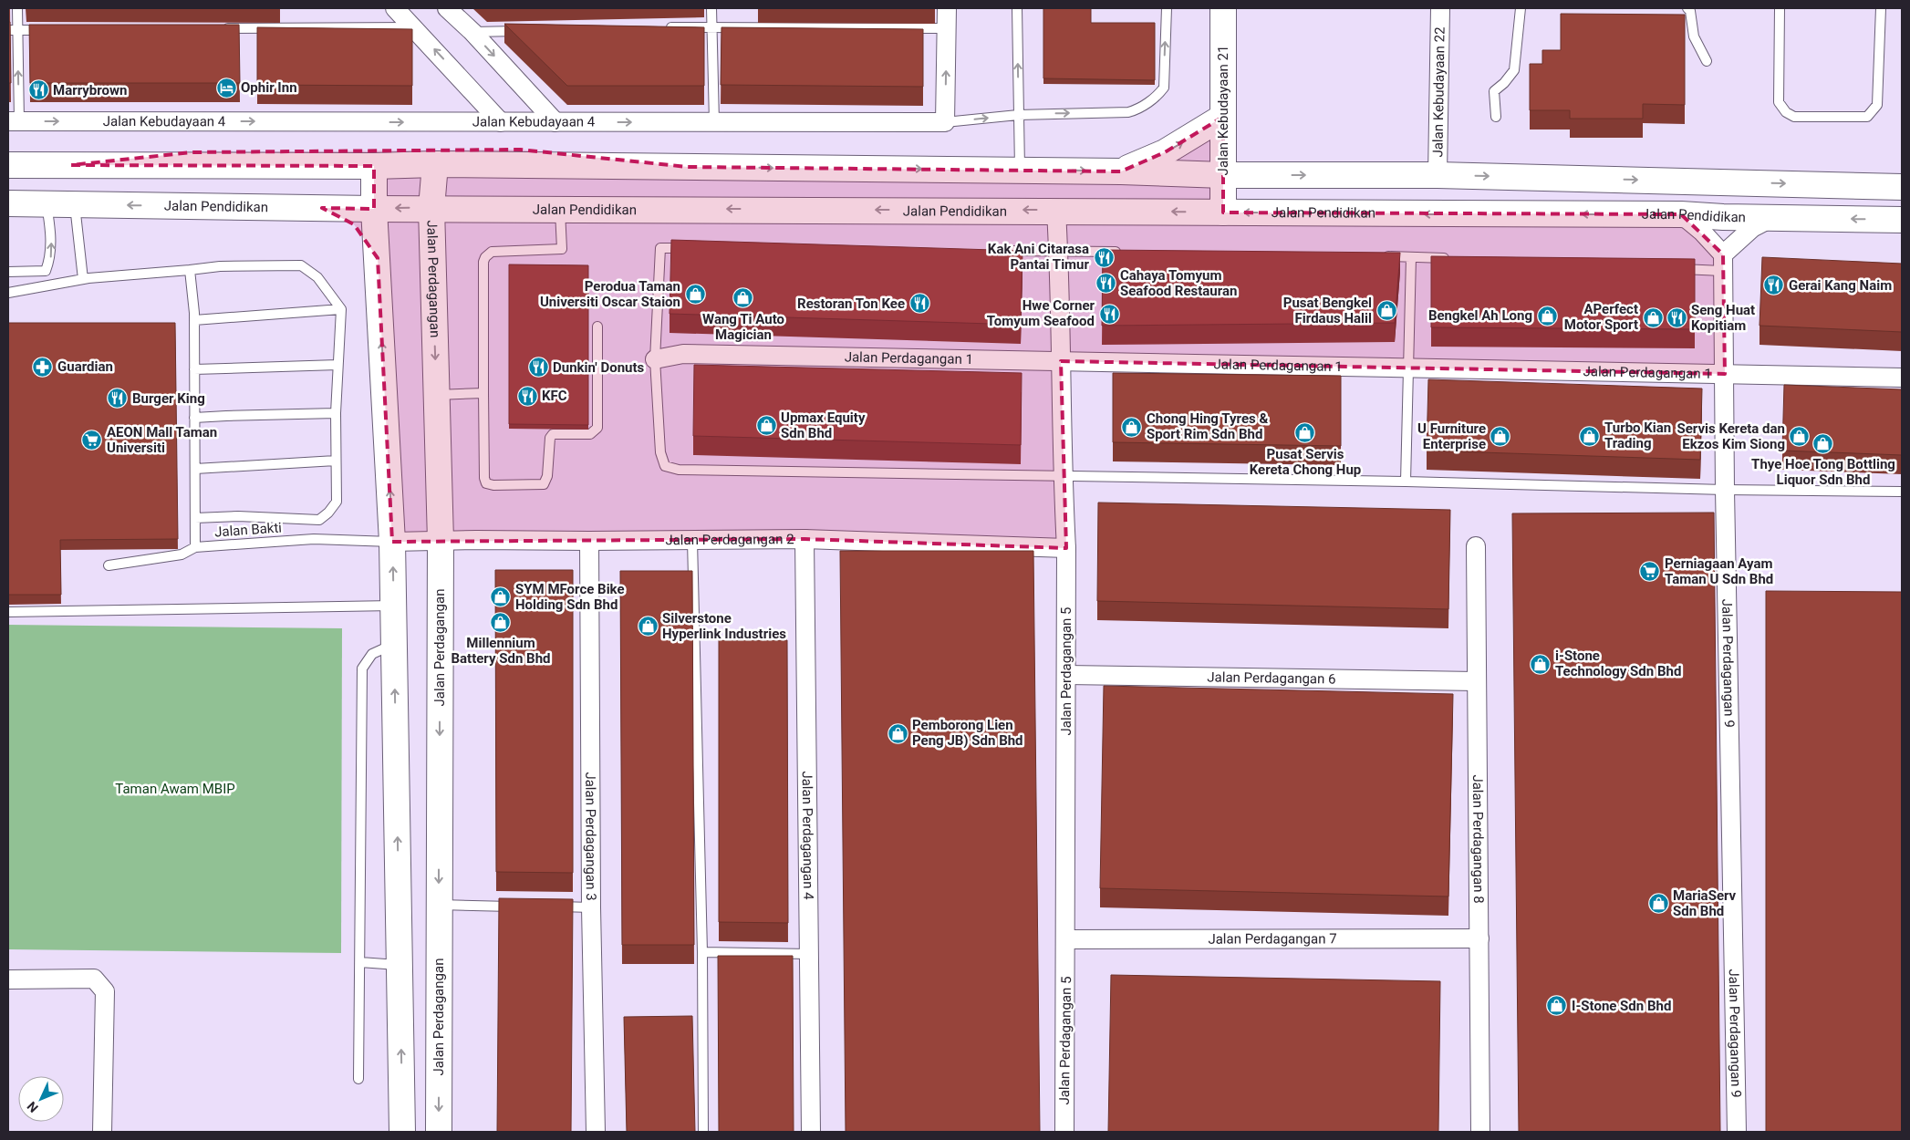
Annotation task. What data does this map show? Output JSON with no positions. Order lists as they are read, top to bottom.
{
  "streets": {
    "main road": ["Jalan Kebudayaan 21", "Jalan Pendidikan", "Jalan Perdagangan"],
    "street": [
      "Jalan Kebudayaan 22",
      "Jalan Kebudayaan 4",
      "Jalan Perdagangan 1",
      "Jalan Perdagangan 2",
      "Jalan Perdagangan 9",
      "Jalan Perdagangan 5",
      "Jalan Perdagangan 6",
      "Jalan Perdagangan 4",
      "Jalan Perdagangan 3",
      "Jalan Perdagangan 8",
      "Jalan Perdagangan 7"
    ],
    "lane": ["Jalan Bakti"]
  },
  "crossings": [
    ["Jalan Kebudayaan 21", "Jalan Pendidikan"],
    ["Jalan Pendidikan", "Jalan Perdagangan"],
    ["Jalan Pendidikan", "Jalan Perdagangan 5"],
    ["Jalan Perdagangan", "Jalan Perdagangan 2"],
    ["Jalan Perdagangan 1", "Jalan Perdagangan 9"],
    ["Jalan Perdagangan 1", "Jalan Perdagangan 5"],
    ["Jalan Bakti", "Jalan Perdagangan 2"],
    ["Jalan Perdagangan 2", "Jalan Perdagangan 5"],
    ["Jalan Perdagangan 2", "Jalan Perdagangan 4"],
    ["Jalan Perdagangan 2", "Jalan Perdagangan 3"],
    ["Jalan Perdagangan 5", "Jalan Perdagangan 6"],
    ["Jalan Perdagangan 5", "Jalan Perdagangan 7"],
    ["Jalan Perdagangan 6", "Jalan Perdagangan 8"],
    ["Jalan Perdagangan 8", "Jalan Perdagangan 7"]
  ],
  "one_way": ["Jalan Kebudayaan 4"],
  "parks": ["Taman Awam MBIP"],
  "places": {
    "hotel": ["Ophir Inn"],
    "restaurant": [
      "Marrybrown",
      "Kak Ani Citarasa Pantai Timur",
      "Cahaya Tomyum Seafood Restauran",
      "Gerai Kang Naim",
      "Restoran Ton Kee",
      "Hwe Corner Tomyum Seafood",
      "Seng Huat Kopitiam",
      "Dunkin' Donuts",
      "KFC",
      "Burger King"
    ],
    "shop": [
      "Perodua Taman Universiti Oscar Staion",
      "Wang Ti Auto Magician",
      "Pusat Bengkel Firdaus Halil",
      "Bengkel Ah Long",
      "APerfect Motor Sport",
      "Upmax Equity Sdn Bhd",
      "Chong Hing Tyres & Sport Rim Sdn Bhd",
      "Pusat Servis Kereta Chong Hup",
      "Turbo Kian Trading",
      "U Furniture Enterprise",
      "Servis Kereta dan Ekzos Kim Siong",
      "Thye Hoe Tong Bottling Liquor Sdn Bhd",
      "SYM MForce Bike Holding Sdn Bhd",
      "Millennium Battery Sdn Bhd",
      "Silverstone Hyperlink Industries",
      "i-Stone Technology Sdn Bhd",
      "Pemborong Lien Peng JB) Sdn Bhd",
      "MariaServ Sdn Bhd",
      "I-Stone Sdn Bhd"
    ],
    "pharmacy": ["Guardian"],
    "supermarket": ["AEON Mall Taman Universiti", "Perniagaan Ayam Taman U Sdn Bhd"]
  },
  "north": "bottom left"
}
